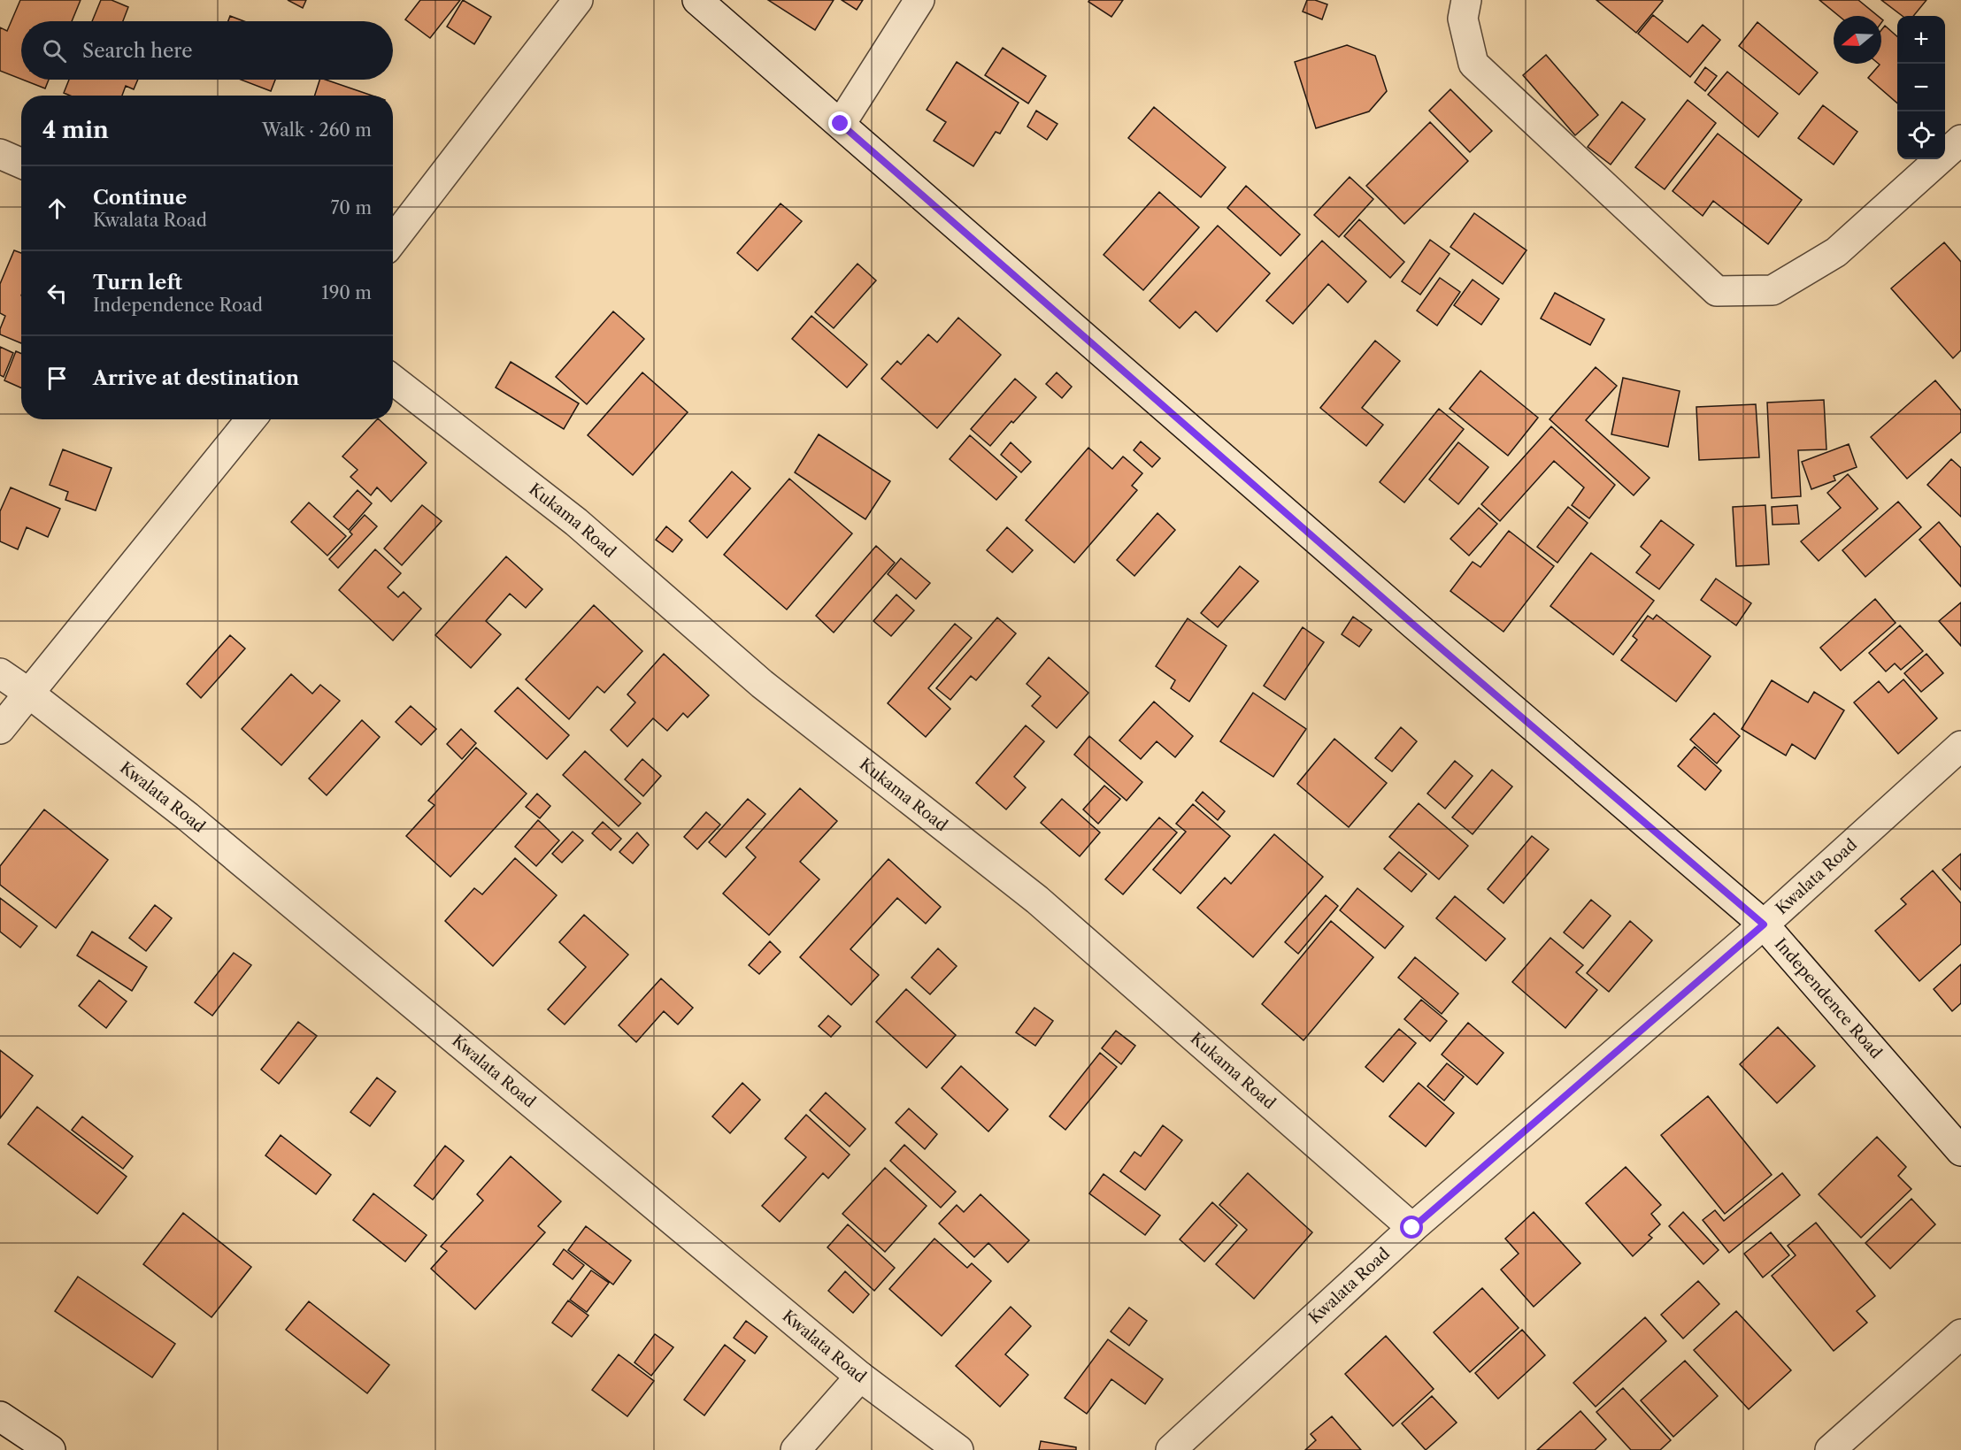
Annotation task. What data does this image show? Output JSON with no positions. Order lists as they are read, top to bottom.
{
  "streets": {
    "street": ["Kukama Road", "Kwalata Road", "Independence Road"]
  },
  "crossings": [
    ["Kukama Road", "Kwalata Road"],
    ["Kwalata Road", "Independence Road"]
  ],
  "north": "left",
  "page": {
    "map_buttons": ["+", "−"],
    "search": "Search here",
    "heading": ["4 min", "Walk · 260 m"],
    "list": [
      ["Continue", "Kwalata Road", "70 m"],
      ["Turn left", "Independence Road", "190 m"],
      "Arrive at destination"
    ]
  }
}
